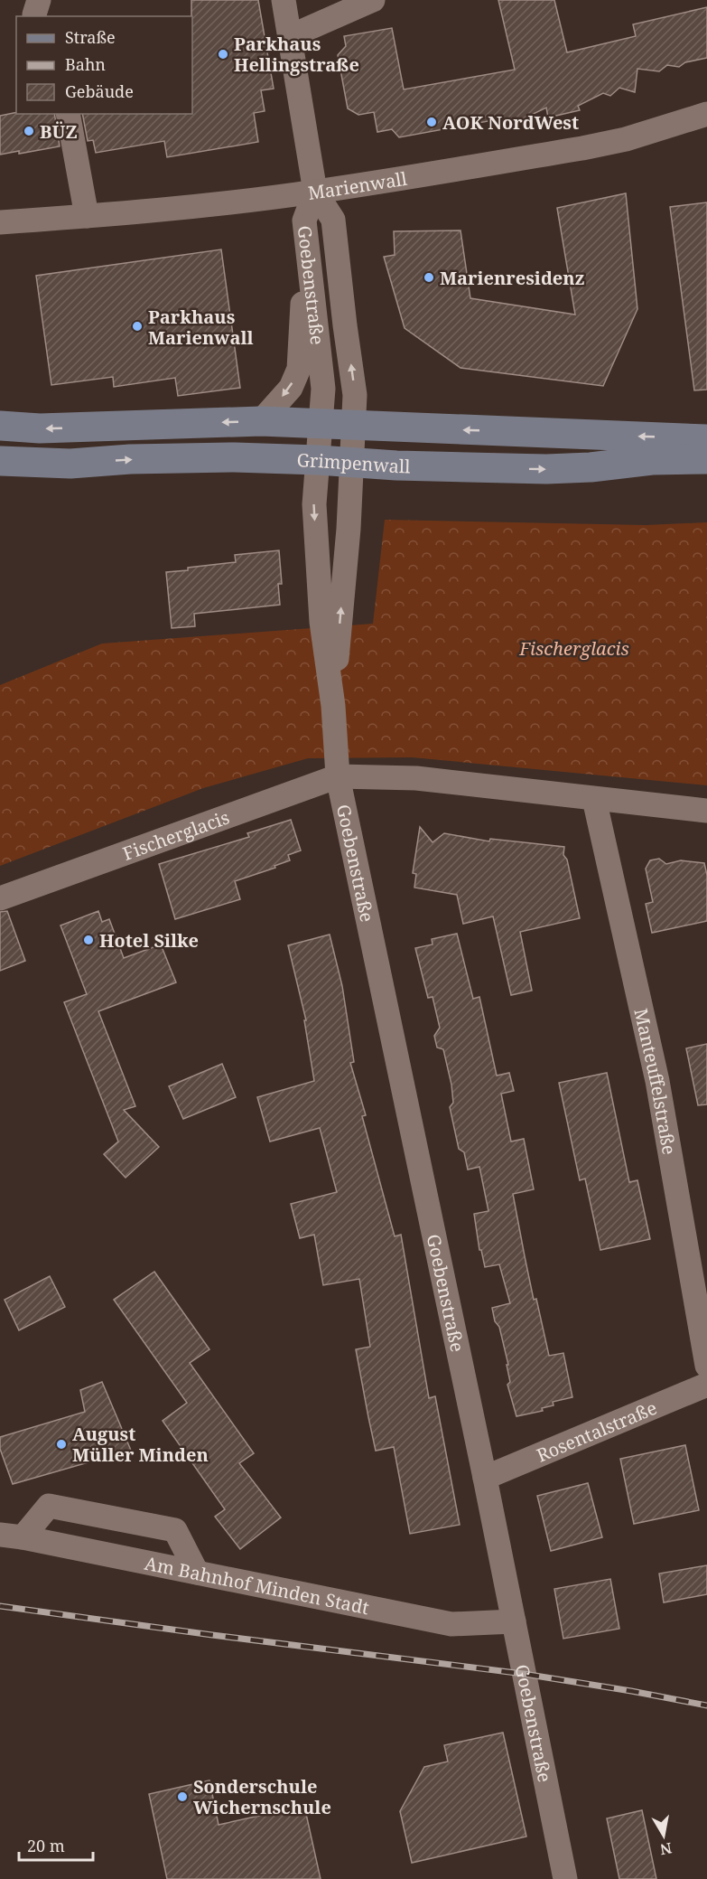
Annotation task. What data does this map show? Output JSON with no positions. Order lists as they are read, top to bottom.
{
  "streets": {
    "street": [
      "Marienwall",
      "Goebenstraße",
      "Grimpenwall",
      "Fischerglacis",
      "Manteuffelstraße",
      "Rosentalstraße",
      "Am Bahnhof Minden Stadt"
    ]
  },
  "crossings": [
    ["Marienwall", "Goebenstraße"],
    ["Goebenstraße", "Grimpenwall"],
    ["Goebenstraße", "Fischerglacis"],
    ["Goebenstraße", "Rosentalstraße"],
    ["Goebenstraße", "Am Bahnhof Minden Stadt"],
    ["Fischerglacis", "Manteuffelstraße"]
  ],
  "parks": ["Fischerglacis"],
  "places": [
    "Parkhaus Hellingstraße",
    "AOK NordWest",
    "BÜZ",
    "Marienresidenz",
    "Parkhaus Marienwall",
    "Hotel Silke",
    "August Müller Minden",
    "Sonderschule Wichernschule"
  ],
  "legend": ["Straße", "Bahn", "Gebäude"],
  "scale_bar": "20 m",
  "north": "bottom"
}
